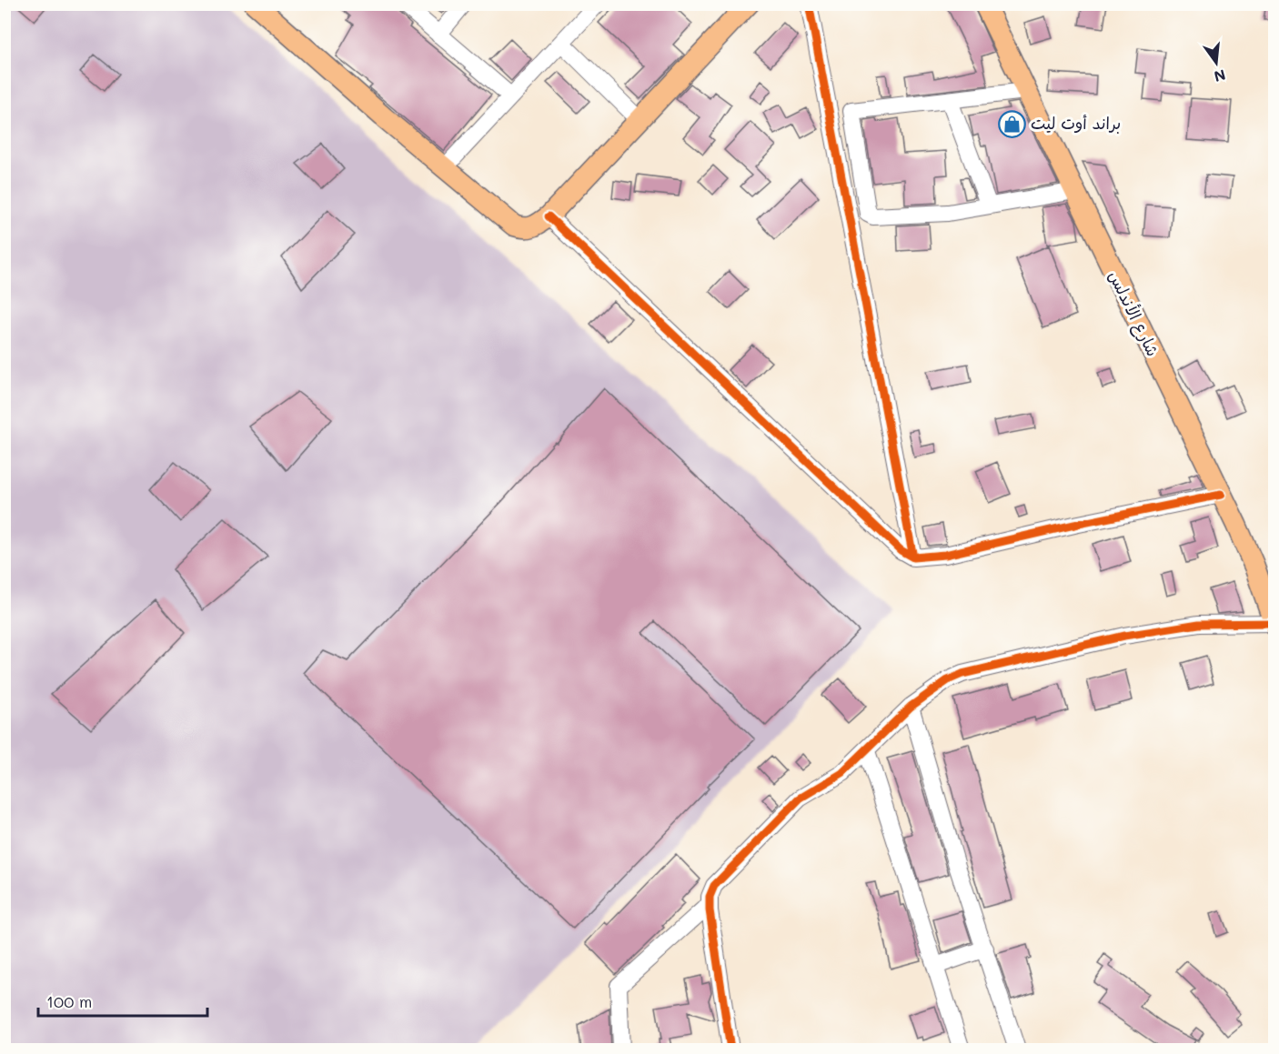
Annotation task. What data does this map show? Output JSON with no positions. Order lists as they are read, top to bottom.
{
  "streets": {
    "main road": ["شارع الأندلس"]
  },
  "places": {
    "shop": ["براند أوت ليت"]
  },
  "scale_bar": "100 m",
  "north": "bottom"
}
